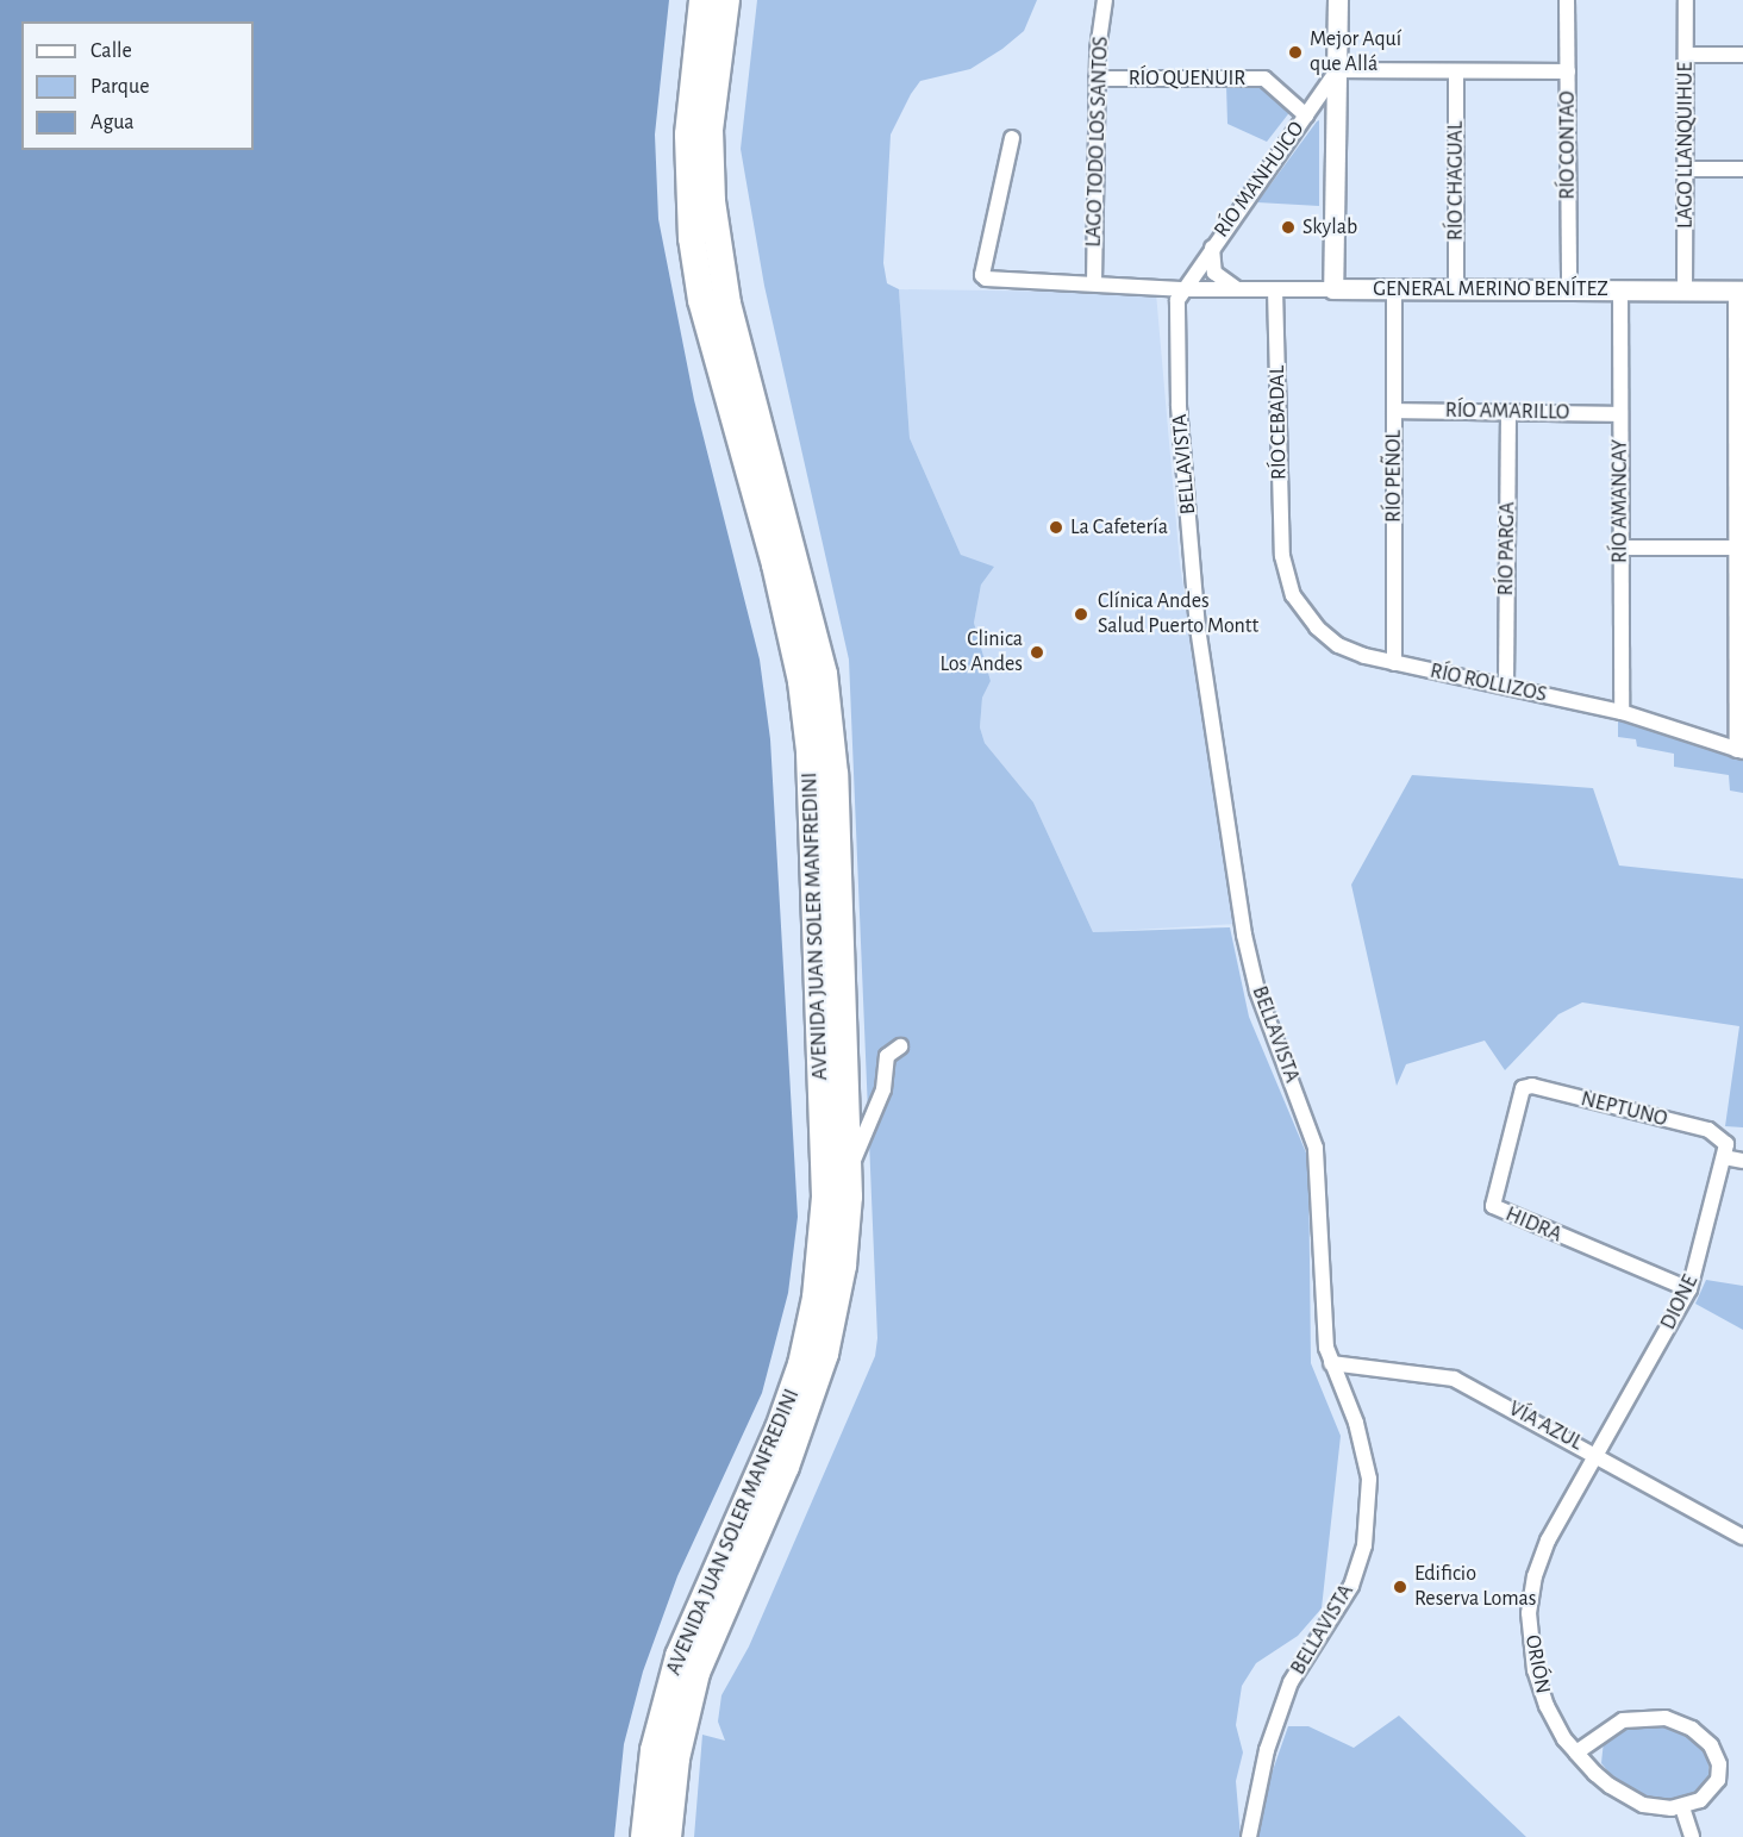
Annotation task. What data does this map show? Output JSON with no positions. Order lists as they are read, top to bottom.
{
  "streets": {
    "highway": ["AVENIDA JUAN SOLER MANFREDINI"],
    "street": [
      "RÍO QUENUIR",
      "LAGO TODO LOS SANTOS",
      "RÍO CONTAO",
      "LAGO LLANQUIHUE",
      "RÍO MANHUICO",
      "RÍO CHAGUAL",
      "GENERAL MERINO BENÍTEZ",
      "RÍO AMARILLO",
      "RÍO CEBADAL",
      "BELLAVISTA",
      "RÍO PEÑOL",
      "RÍO AMANCAY",
      "RÍO PARGA",
      "RÍO ROLLIZOS",
      "NEPTUNO",
      "HIDRA",
      "DIONE",
      "VÍA AZUL",
      "ORIÓN"
    ]
  },
  "crossings": [
    ["RÍO QUENUIR", "LAGO TODO LOS SANTOS"],
    ["RÍO QUENUIR", "RÍO MANHUICO"],
    ["LAGO TODO LOS SANTOS", "GENERAL MERINO BENÍTEZ"],
    ["RÍO CONTAO", "GENERAL MERINO BENÍTEZ"],
    ["LAGO LLANQUIHUE", "GENERAL MERINO BENÍTEZ"],
    ["RÍO MANHUICO", "GENERAL MERINO BENÍTEZ"],
    ["RÍO MANHUICO", "BELLAVISTA"],
    ["RÍO CHAGUAL", "GENERAL MERINO BENÍTEZ"],
    ["GENERAL MERINO BENÍTEZ", "RÍO CEBADAL"],
    ["GENERAL MERINO BENÍTEZ", "BELLAVISTA"],
    ["GENERAL MERINO BENÍTEZ", "RÍO PEÑOL"],
    ["GENERAL MERINO BENÍTEZ", "RÍO AMANCAY"],
    ["RÍO AMARILLO", "RÍO PEÑOL"],
    ["RÍO AMARILLO", "RÍO AMANCAY"],
    ["RÍO AMARILLO", "RÍO PARGA"],
    ["RÍO CEBADAL", "RÍO ROLLIZOS"],
    ["BELLAVISTA", "VÍA AZUL"],
    ["RÍO PEÑOL", "RÍO ROLLIZOS"],
    ["RÍO AMANCAY", "RÍO ROLLIZOS"],
    ["RÍO PARGA", "RÍO ROLLIZOS"],
    ["NEPTUNO", "HIDRA"],
    ["NEPTUNO", "DIONE"],
    ["HIDRA", "DIONE"],
    ["DIONE", "VÍA AZUL"],
    ["DIONE", "ORIÓN"],
    ["VÍA AZUL", "ORIÓN"]
  ],
  "places": [
    "Mejor Aquí que Allá",
    "Skylab",
    "La Cafetería",
    "Clínica Andes Salud Puerto Montt",
    "Clinica Los Andes",
    "Edificio Reserva Lomas"
  ],
  "legend": ["Calle", "Parque", "Agua"]
}
